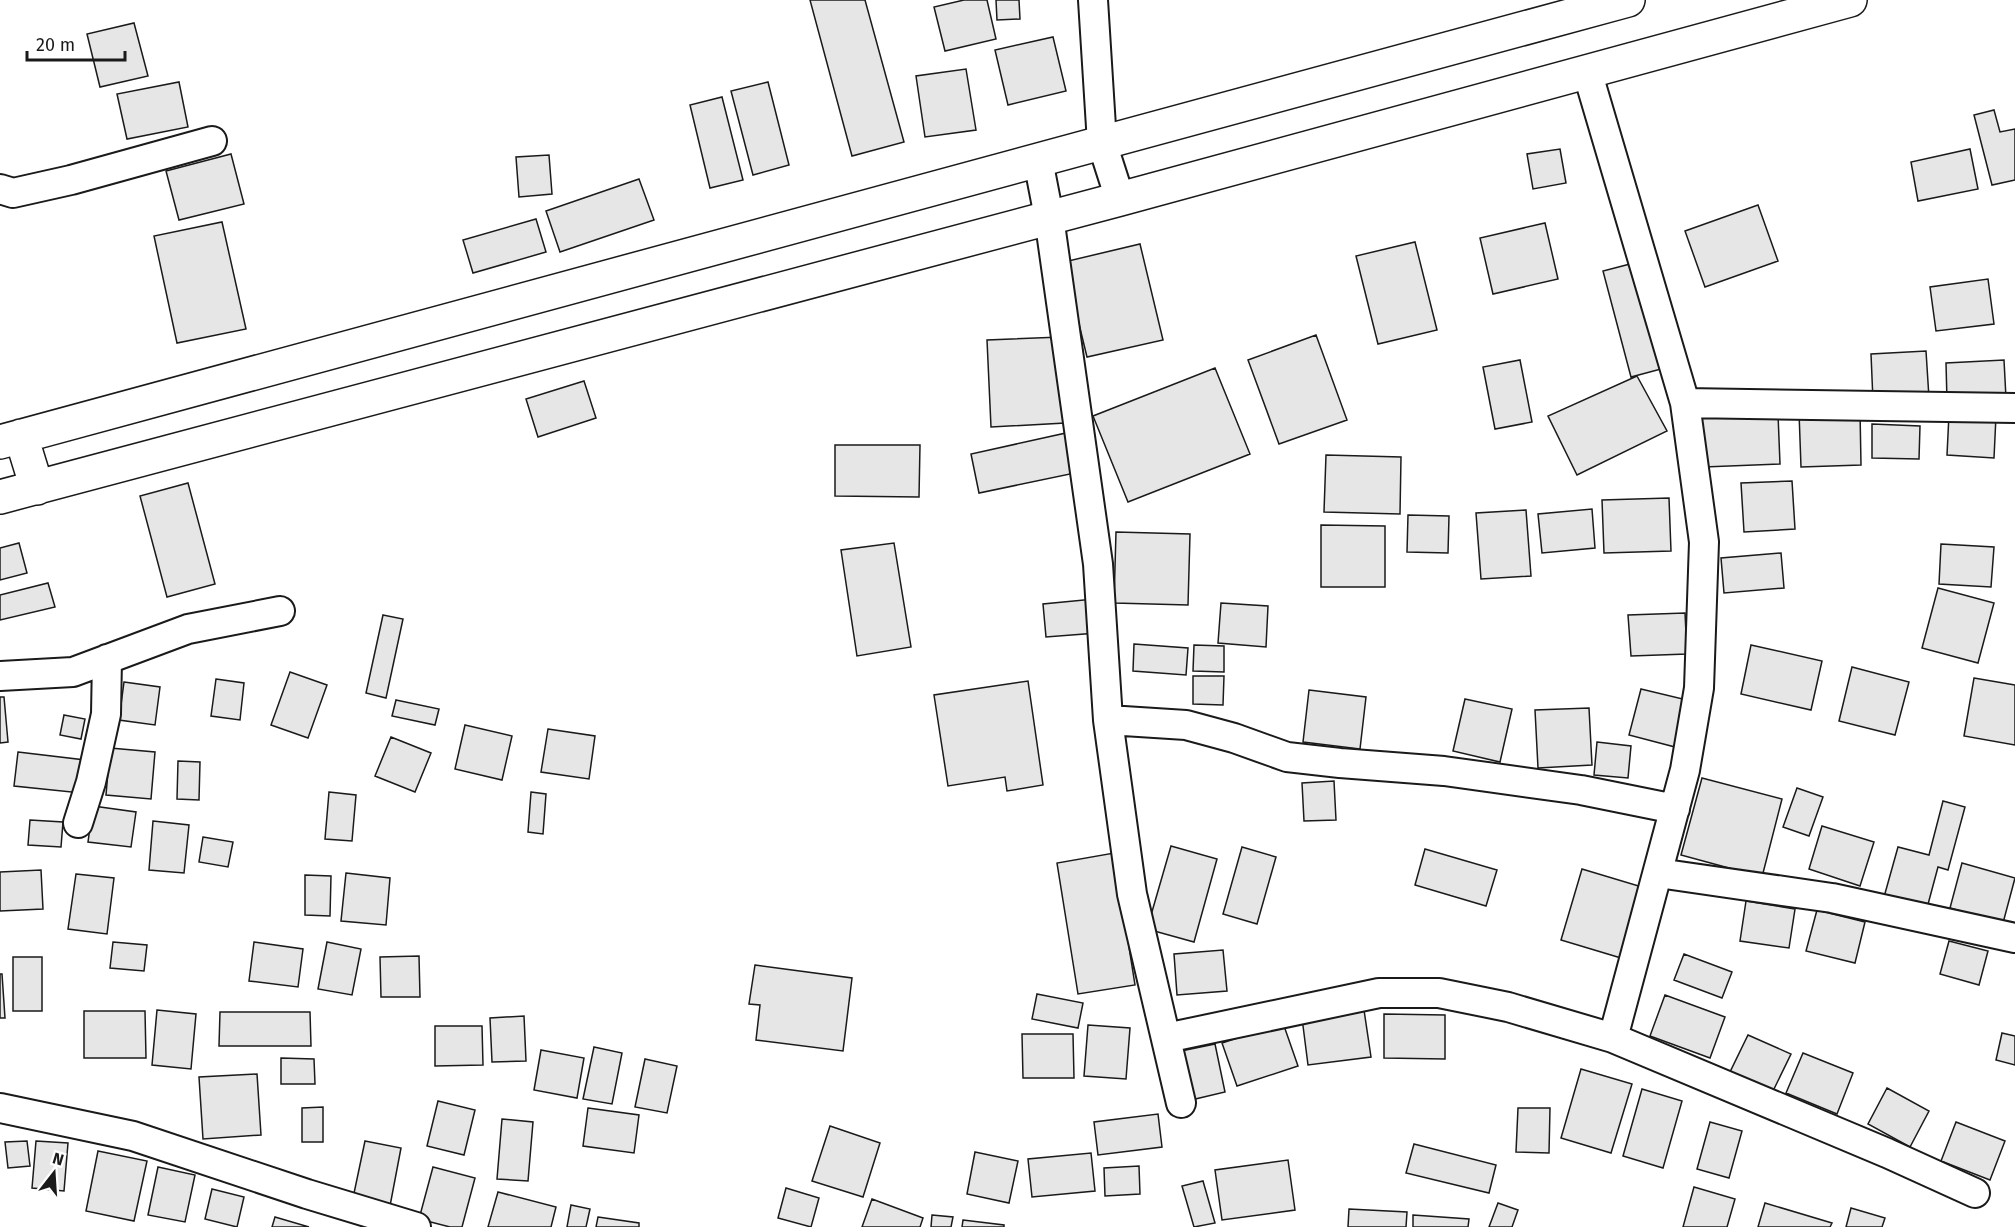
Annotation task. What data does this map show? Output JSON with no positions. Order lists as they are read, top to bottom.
{
  "scale_bar": "20 m",
  "north": "top"
}
